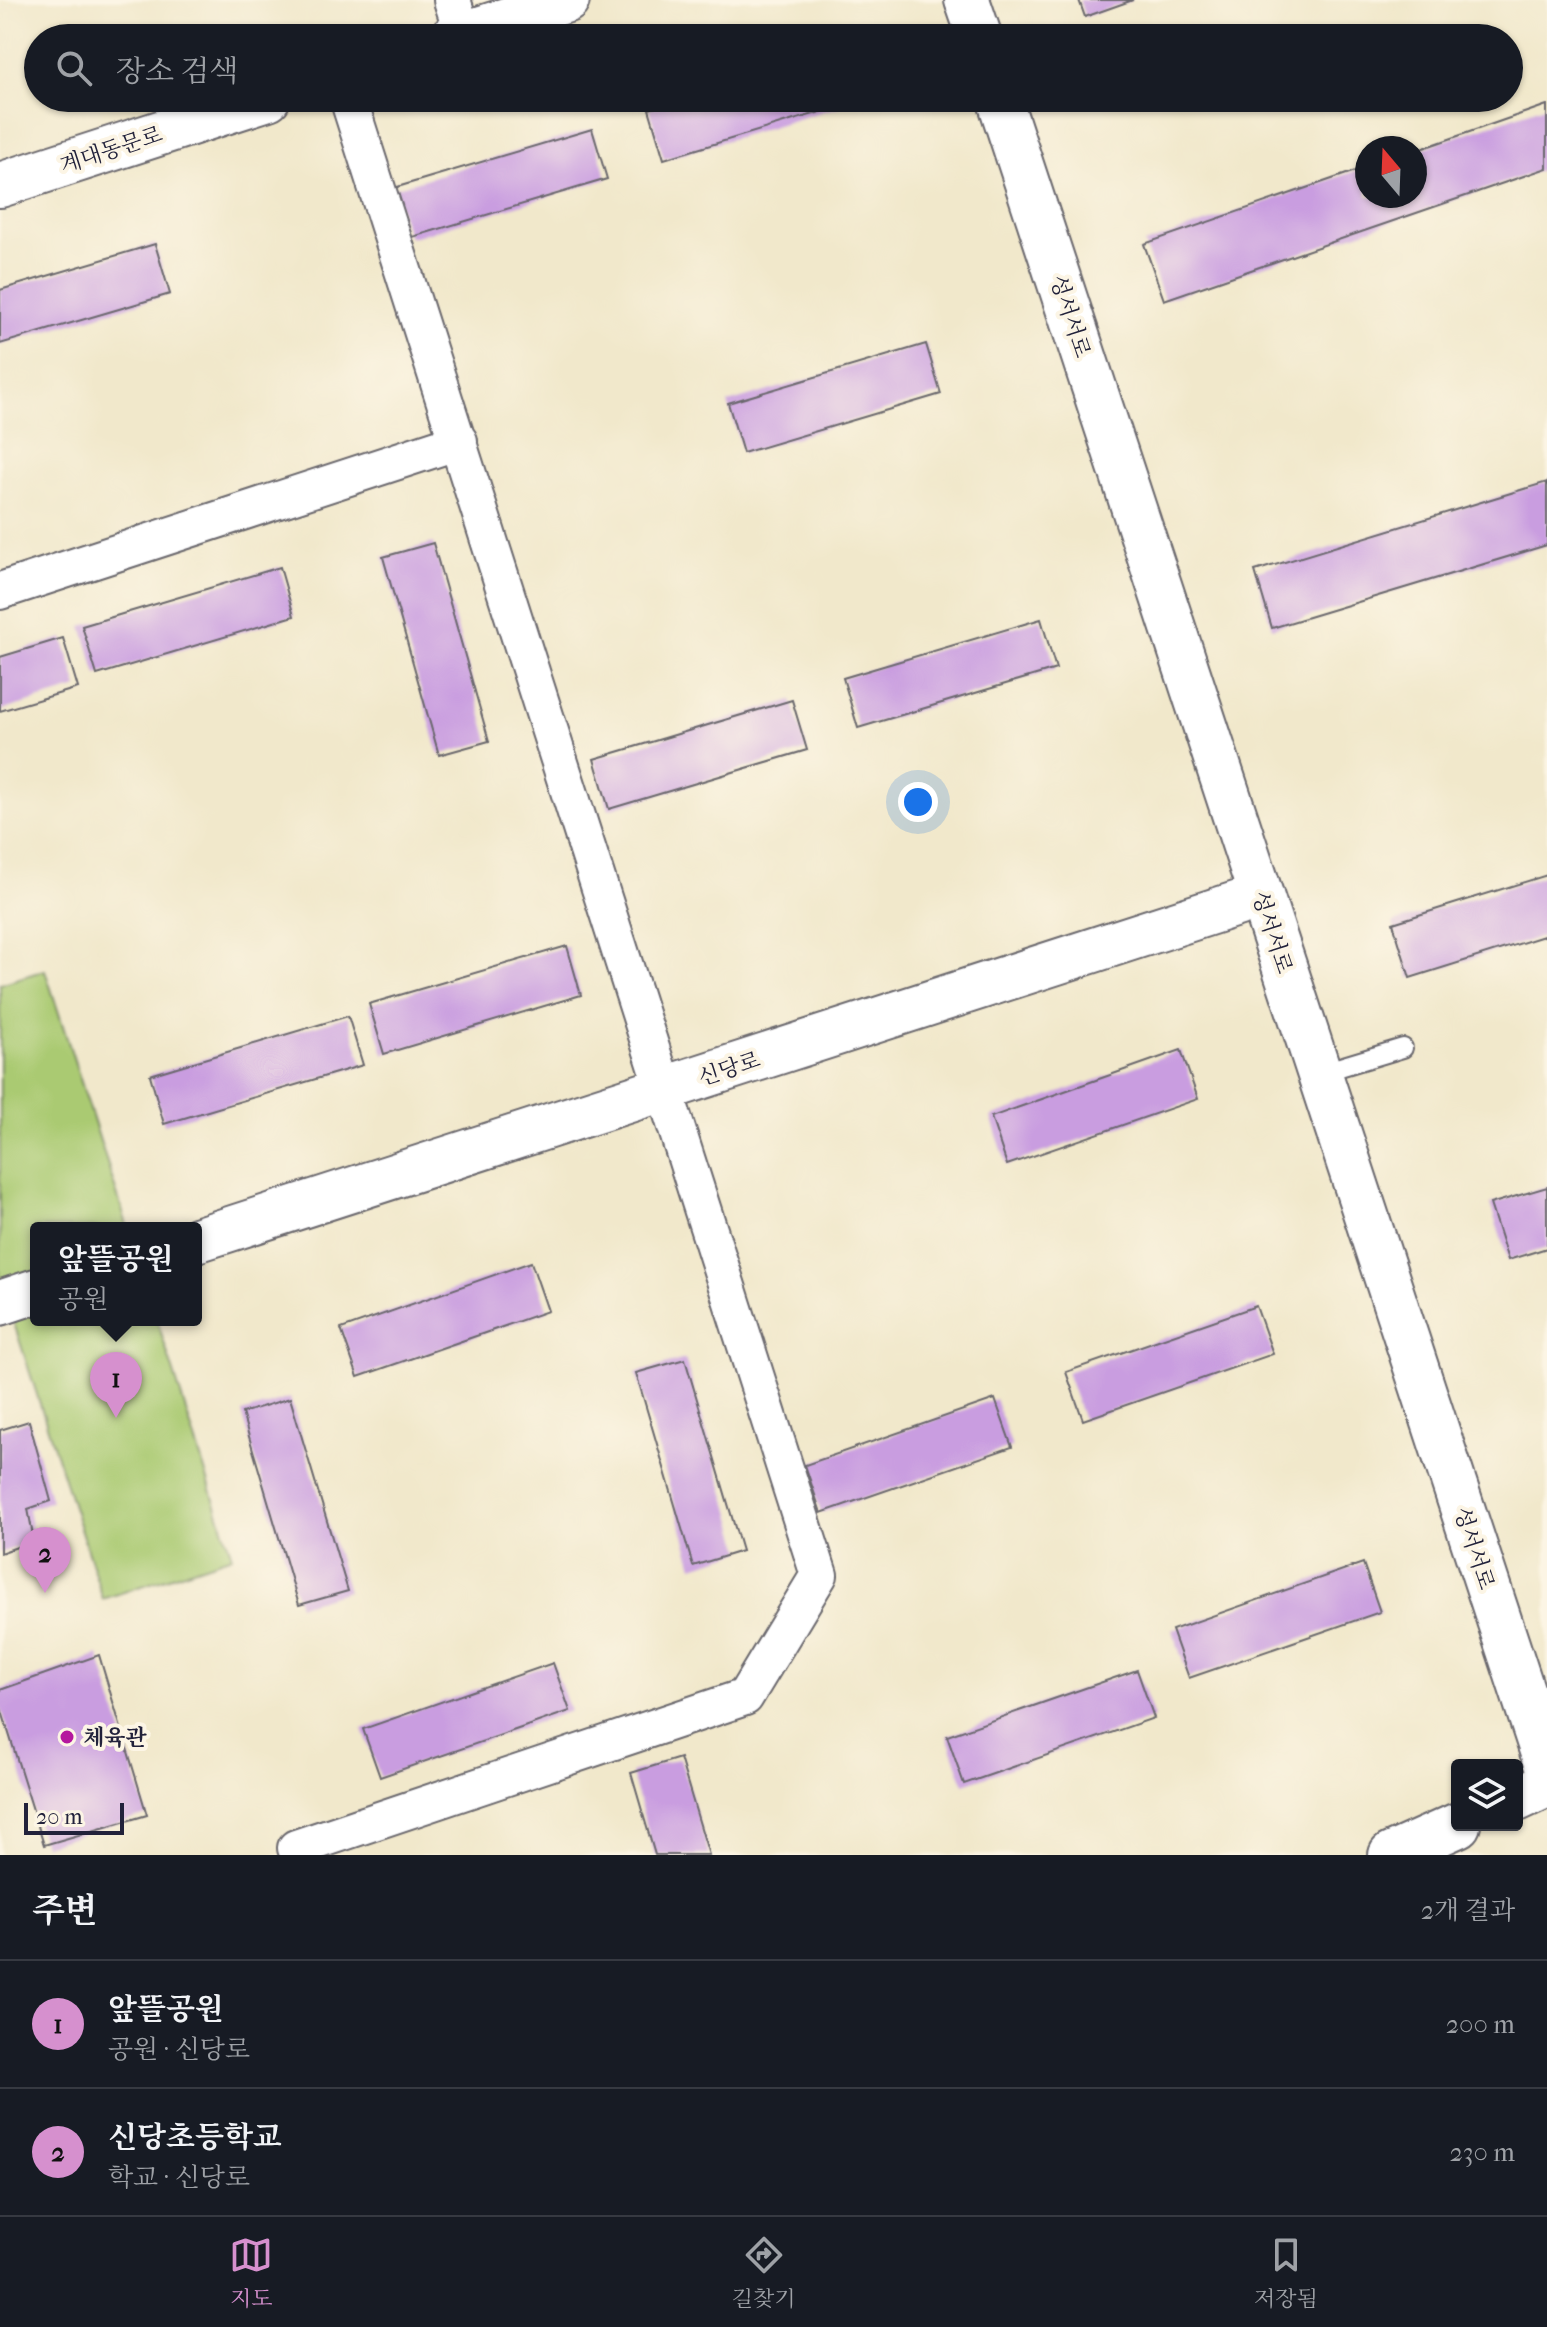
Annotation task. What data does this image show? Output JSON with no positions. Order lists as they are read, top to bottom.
{
  "streets": {
    "main road": ["계대동문로", "성서서로", "신당로"]
  },
  "crossings": [
    ["성서서로", "신당로"]
  ],
  "places": ["체육관"],
  "scale_bar": "20 m",
  "north": "top",
  "page": {
    "search": "장소 검색",
    "popup": ["앞뜰공원", "공원"],
    "pins": ["1", "2"],
    "scale": "20 m",
    "heading": ["주변", "2개 결과"],
    "list": [
      {
        "mark": "1",
        "name": "앞뜰공원",
        "note": "공원 · 신당로",
        "value": "200 m"
      },
      {
        "mark": "2",
        "name": "신당초등학교",
        "note": "학교 · 신당로",
        "value": "230 m"
      }
    ],
    "nav": ["지도", "길찾기", "저장됨"]
  }
}
